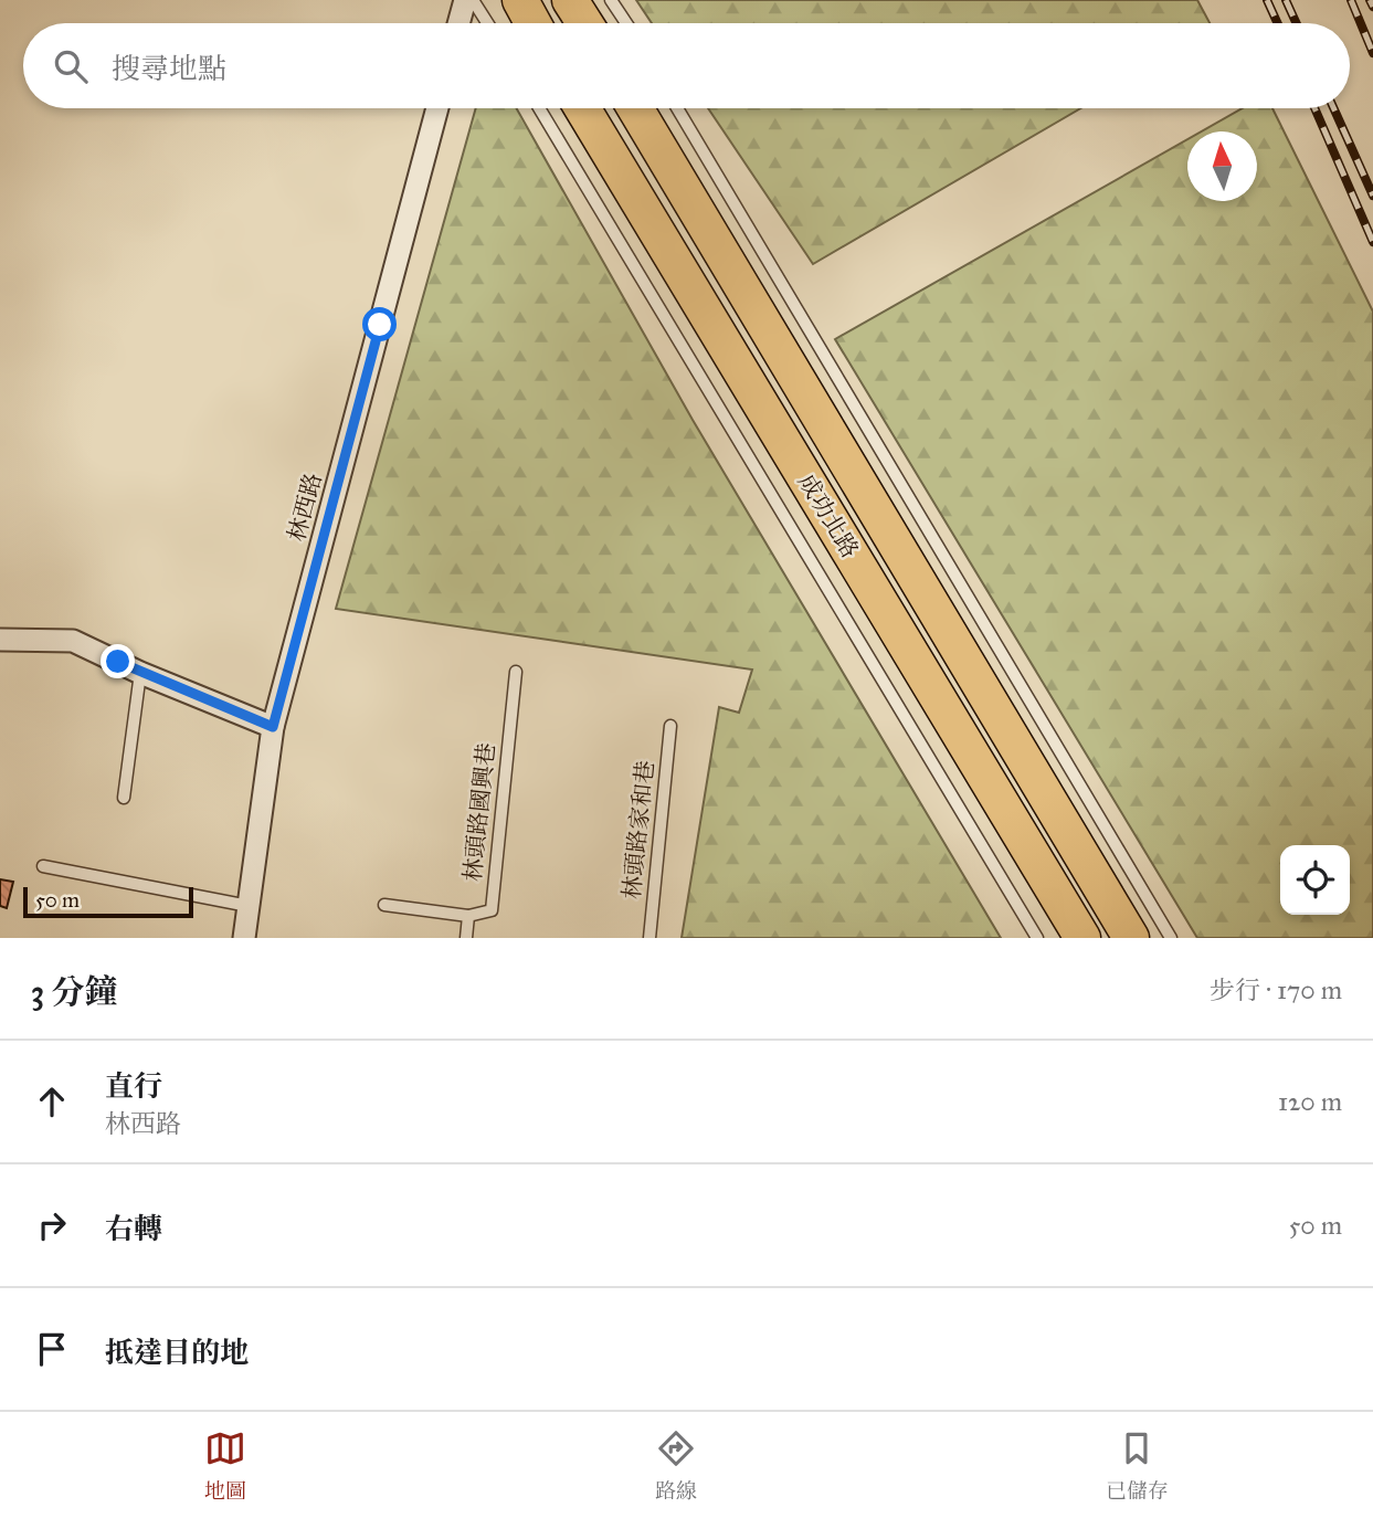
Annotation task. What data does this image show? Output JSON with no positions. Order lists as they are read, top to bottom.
{
  "streets": {
    "main road": ["成功北路"],
    "street": ["林西路"],
    "lane": ["林頭路國興巷", "林頭路家和巷"]
  },
  "scale_bar": "50 m",
  "north": "top",
  "page": {
    "search": "搜尋地點",
    "scale": "50 m",
    "heading": ["3 分鐘", "步行 · 170 m"],
    "list": [
      ["直行", "林西路", "120 m"],
      ["右轉", "50 m"],
      "抵達目的地"
    ],
    "nav": ["地圖", "路線", "已儲存"]
  }
}
